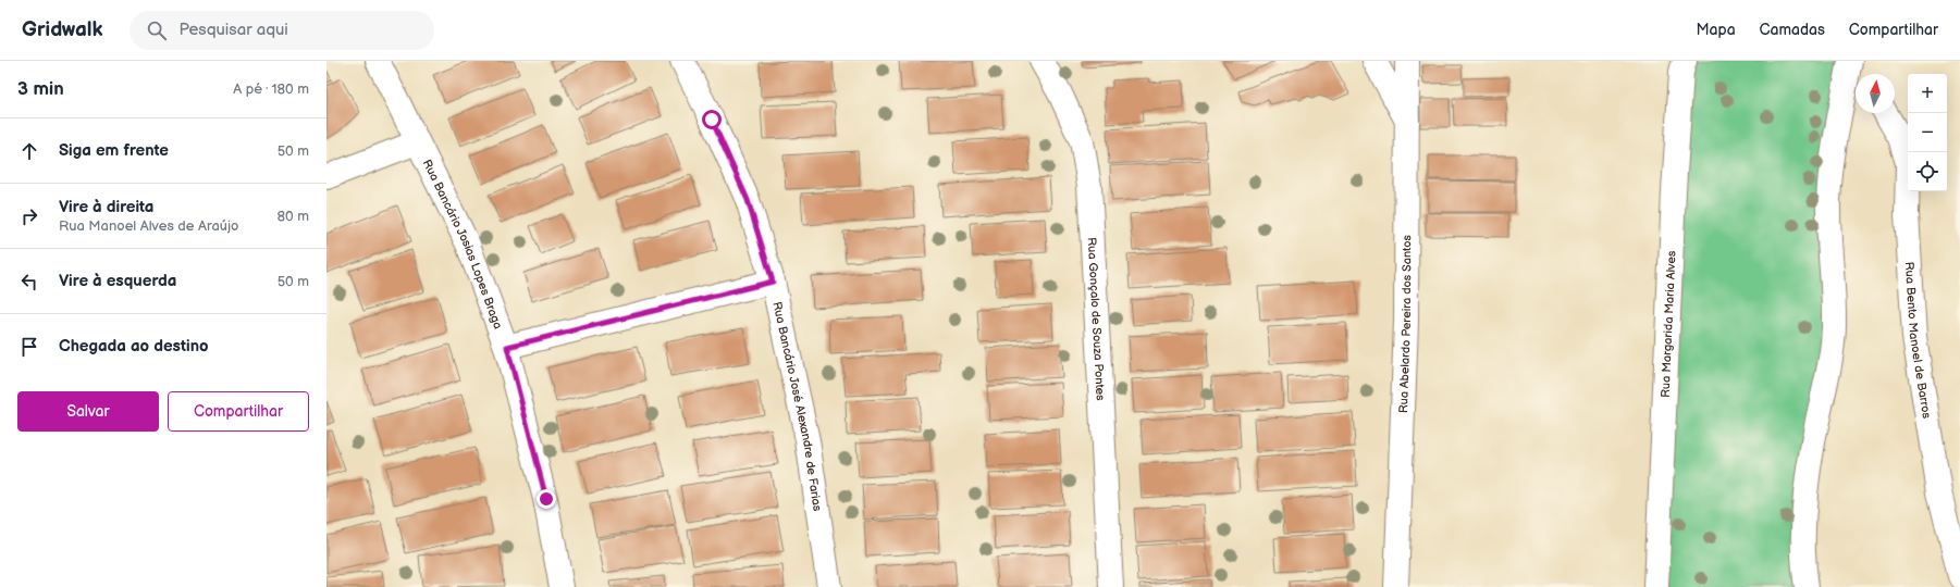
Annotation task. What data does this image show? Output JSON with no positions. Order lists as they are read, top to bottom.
{
  "streets": {
    "street": [
      "Rua Bancário Josias Lopes Braga",
      "Rua Gonçalo de Souza Pontes",
      "Rua Abelardo Pereira dos Santos",
      "Rua Margarida Maria Alves",
      "Rua Bento Manoel de Barros",
      "Rua Bancário José Alexandre de Farias"
    ]
  },
  "north": "top",
  "page": {
    "header": "Gridwalk",
    "search": "Pesquisar aqui",
    "nav": ["Mapa", "Camadas", "Compartilhar"],
    "heading": ["3 min", "A pé · 180 m"],
    "map_buttons": ["+", "−"],
    "list": [
      ["Siga em frente", "50 m"],
      ["Vire à direita", "Rua Manoel Alves de Araújo", "80 m"],
      ["Vire à esquerda", "50 m"],
      "Chegada ao destino"
    ],
    "buttons": ["Salvar", "Compartilhar"]
  }
}
